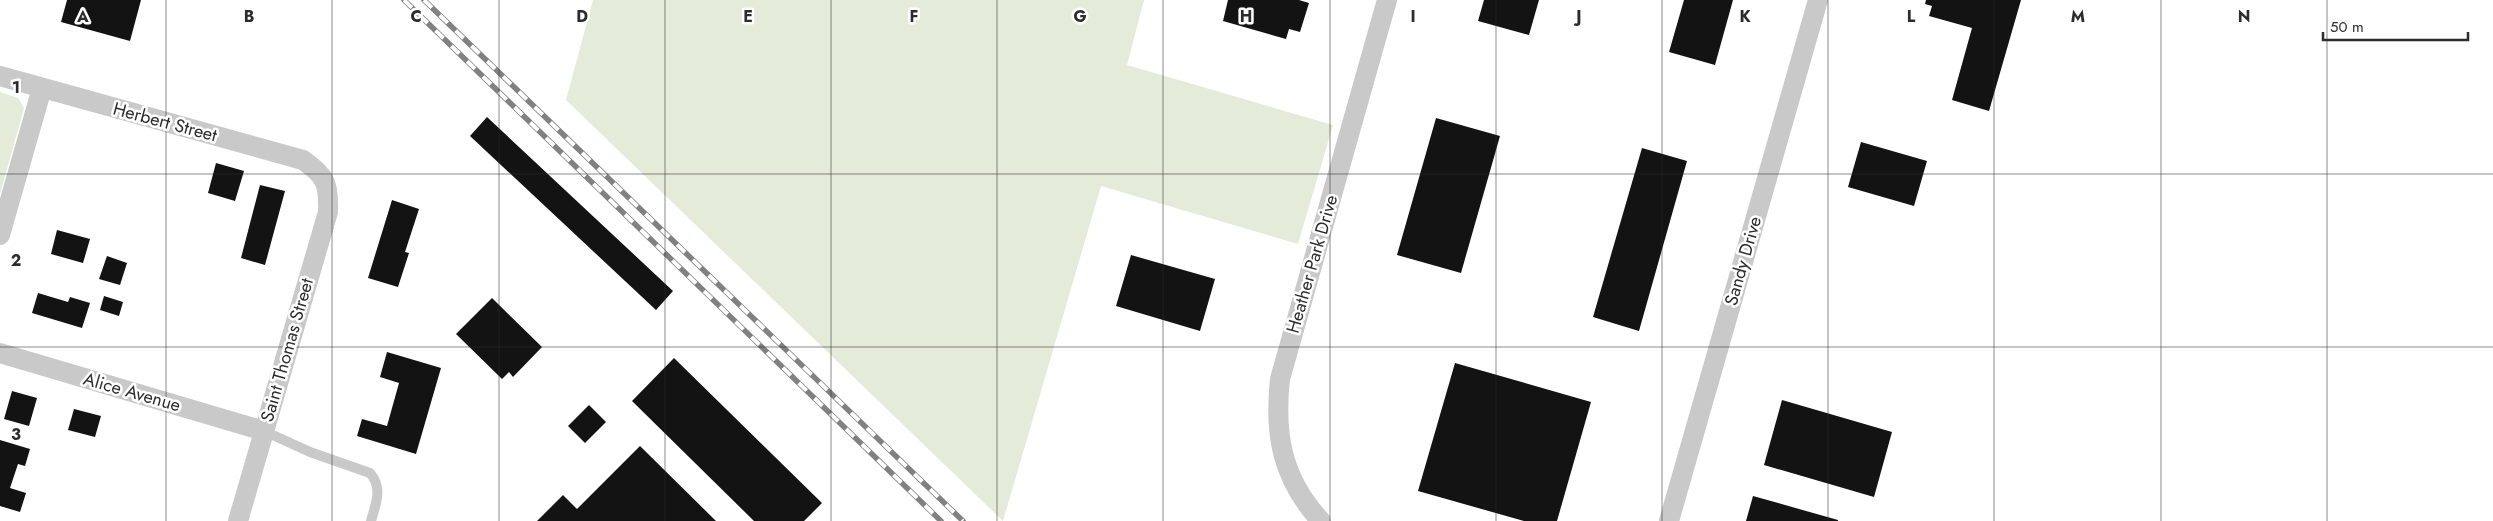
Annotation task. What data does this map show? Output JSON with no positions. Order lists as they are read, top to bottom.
{
  "streets": {
    "street": [
      "Herbert Street",
      "Sandy Drive",
      "Heather Park Drive",
      "Saint Thomas Street",
      "Alice Avenue"
    ]
  },
  "crossings": [
    ["Herbert Street", "Saint Thomas Street"],
    ["Saint Thomas Street", "Alice Avenue"]
  ],
  "scale_bar": "50 m",
  "grid": {
    "columns": [
      "A",
      "B",
      "C",
      "D",
      "E",
      "F",
      "G",
      "H",
      "I",
      "J",
      "K",
      "L",
      "M",
      "N"
    ],
    "rows": ["1", "2", "3"]
  }
}
